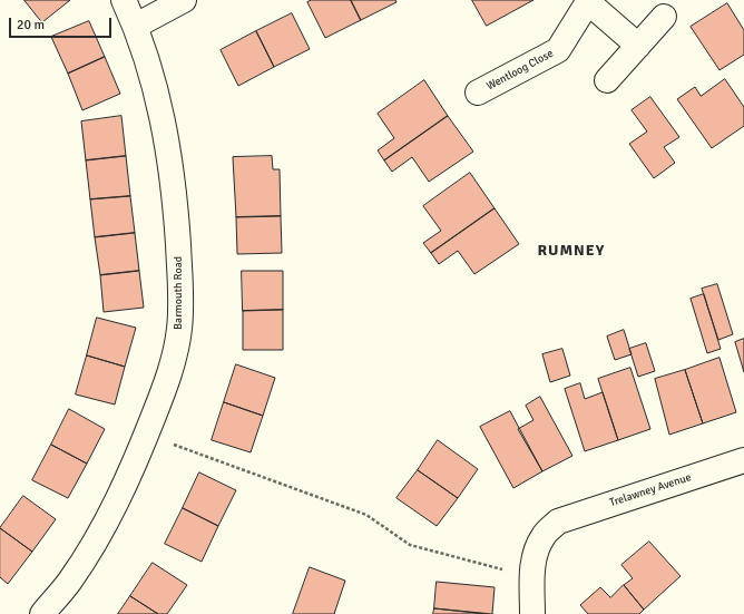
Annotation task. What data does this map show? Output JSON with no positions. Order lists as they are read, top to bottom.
{
  "streets": {
    "street": ["Wentloog Close", "Barmouth Road", "Trelawney Avenue"]
  },
  "districts": ["RUMNEY"],
  "scale_bar": "20 m"
}
